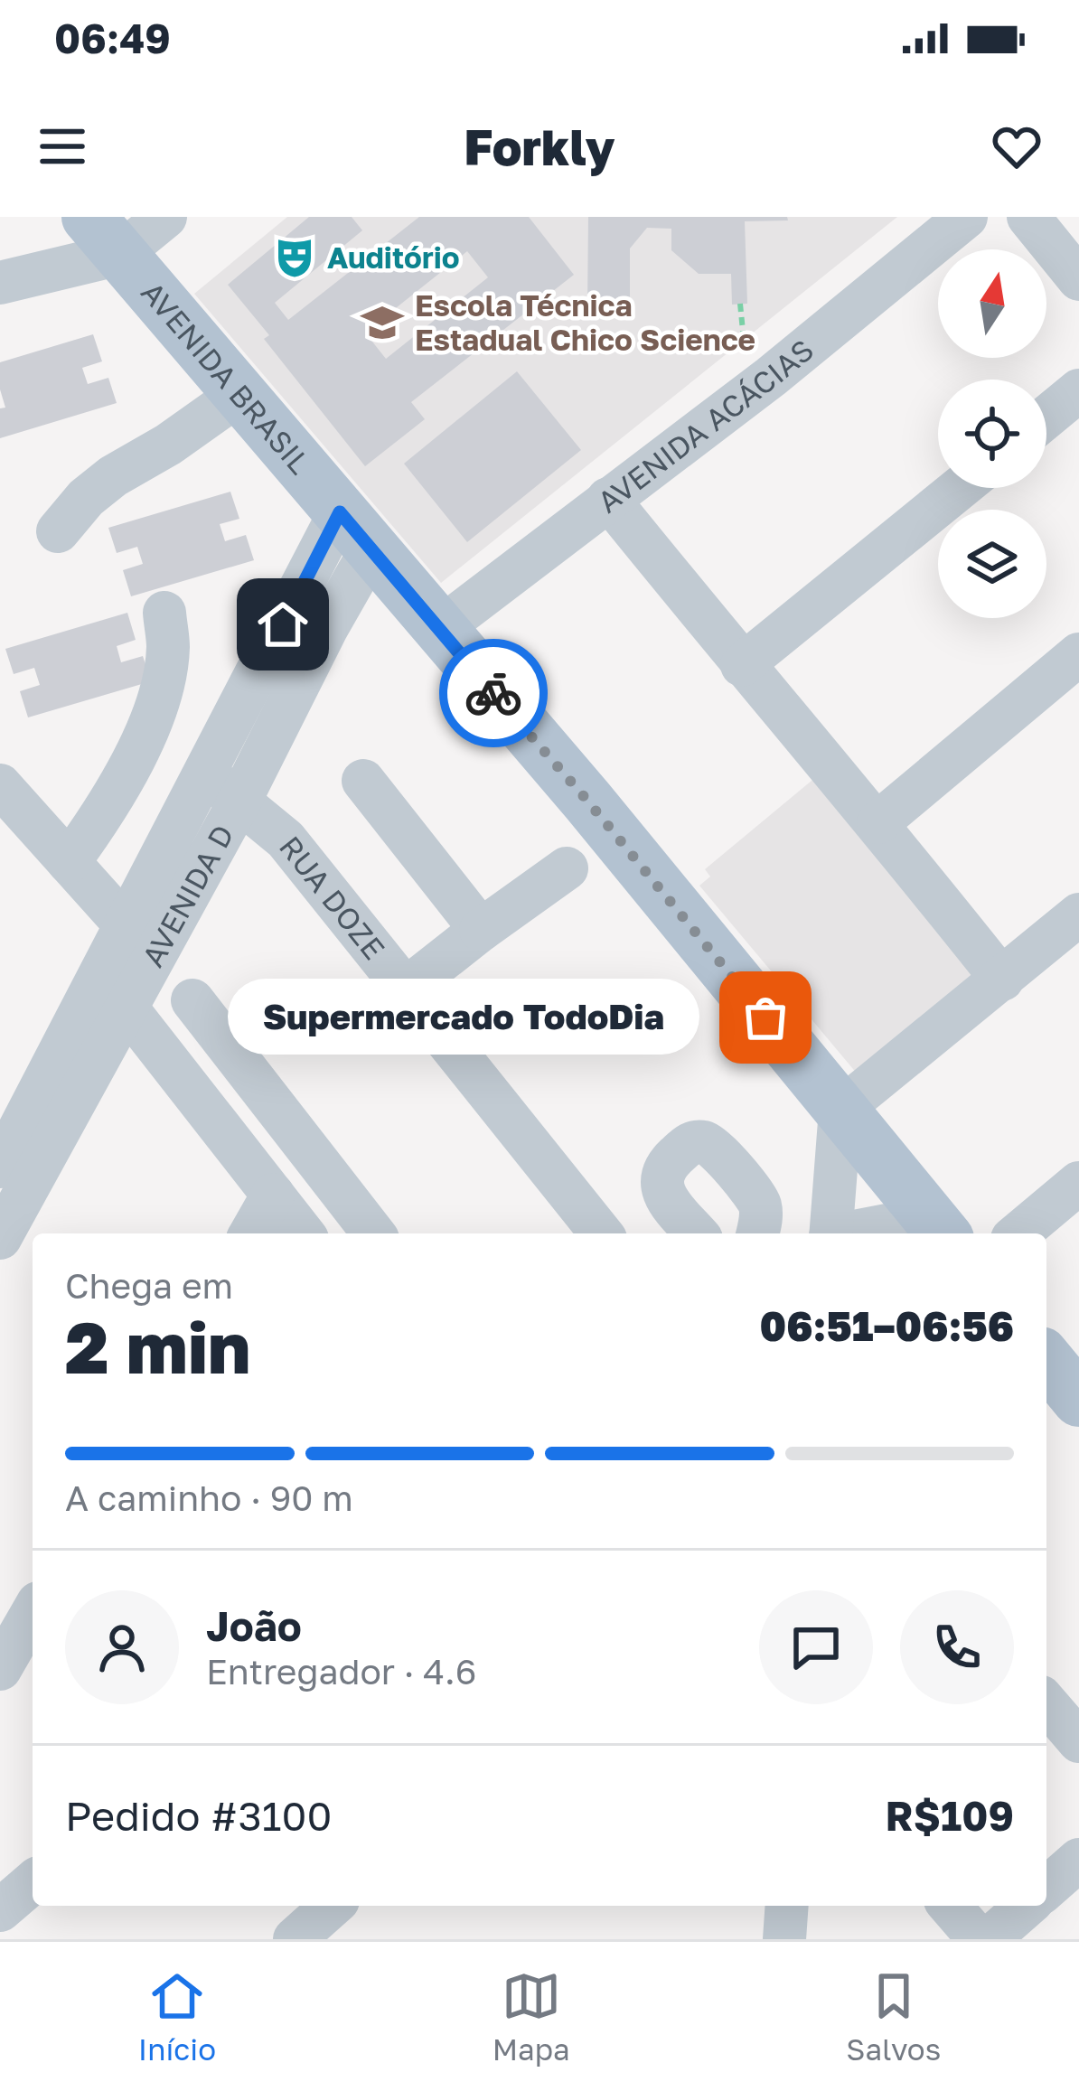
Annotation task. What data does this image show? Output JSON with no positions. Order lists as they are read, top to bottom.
{
  "streets": {
    "main road": ["AVENIDA BRASIL"],
    "street": ["AVENIDA ACÁCIAS", "AVENIDA D", "RUA DOZE"]
  },
  "crossings": [
    ["AVENIDA BRASIL", "AVENIDA ACÁCIAS"],
    ["AVENIDA BRASIL", "AVENIDA D"],
    ["AVENIDA D", "RUA DOZE"]
  ],
  "places": {
    "theatre": ["Auditório"],
    "school or university": ["Escola Técnica Estadual Chico Science"],
    "other": ["Supermercado TodoDia"]
  },
  "north": "top",
  "page": {
    "status": "06:49",
    "header": "Forkly",
    "bubble": "Supermercado TodoDia",
    "heading": ["2 min", "Chega em", "06:51–06:56"],
    "panel": [
      "João",
      "Entregador · 4.6",
      "Pedido #3100",
      "R$109"
    ],
    "bar": "A caminho · 90 m",
    "tabs": ["Início", "Mapa", "Salvos"]
  }
}
